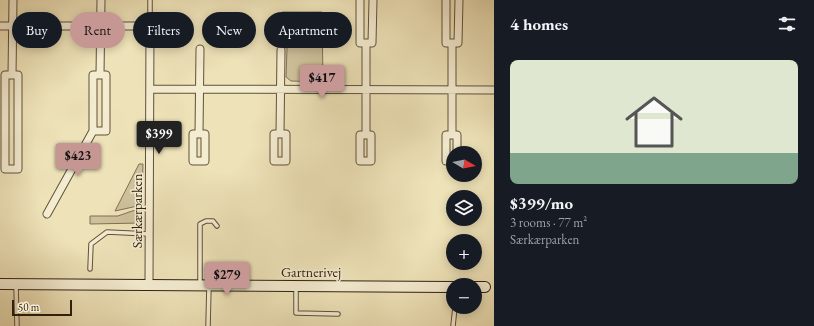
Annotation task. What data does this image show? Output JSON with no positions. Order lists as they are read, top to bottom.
{
  "streets": {
    "street": ["Særkærparken", "Gartnerivej"]
  },
  "crossings": [
    ["Særkærparken", "Gartnerivej"]
  ],
  "scale_bar": "50 m",
  "north": "right",
  "page": {
    "heading": "4 homes",
    "chip": [
      "Buy",
      "Rent",
      "Filters",
      "New",
      "Apartment"
    ],
    "list": [
      {
        "name": "$399/mo",
        "note": "3 rooms · 77 m² · Særkærparken"
      }
    ],
    "price": [
      "$417",
      "$399",
      "$423",
      "$279"
    ],
    "map_buttons": ["+", "−"],
    "scale": "50 m"
  }
}
